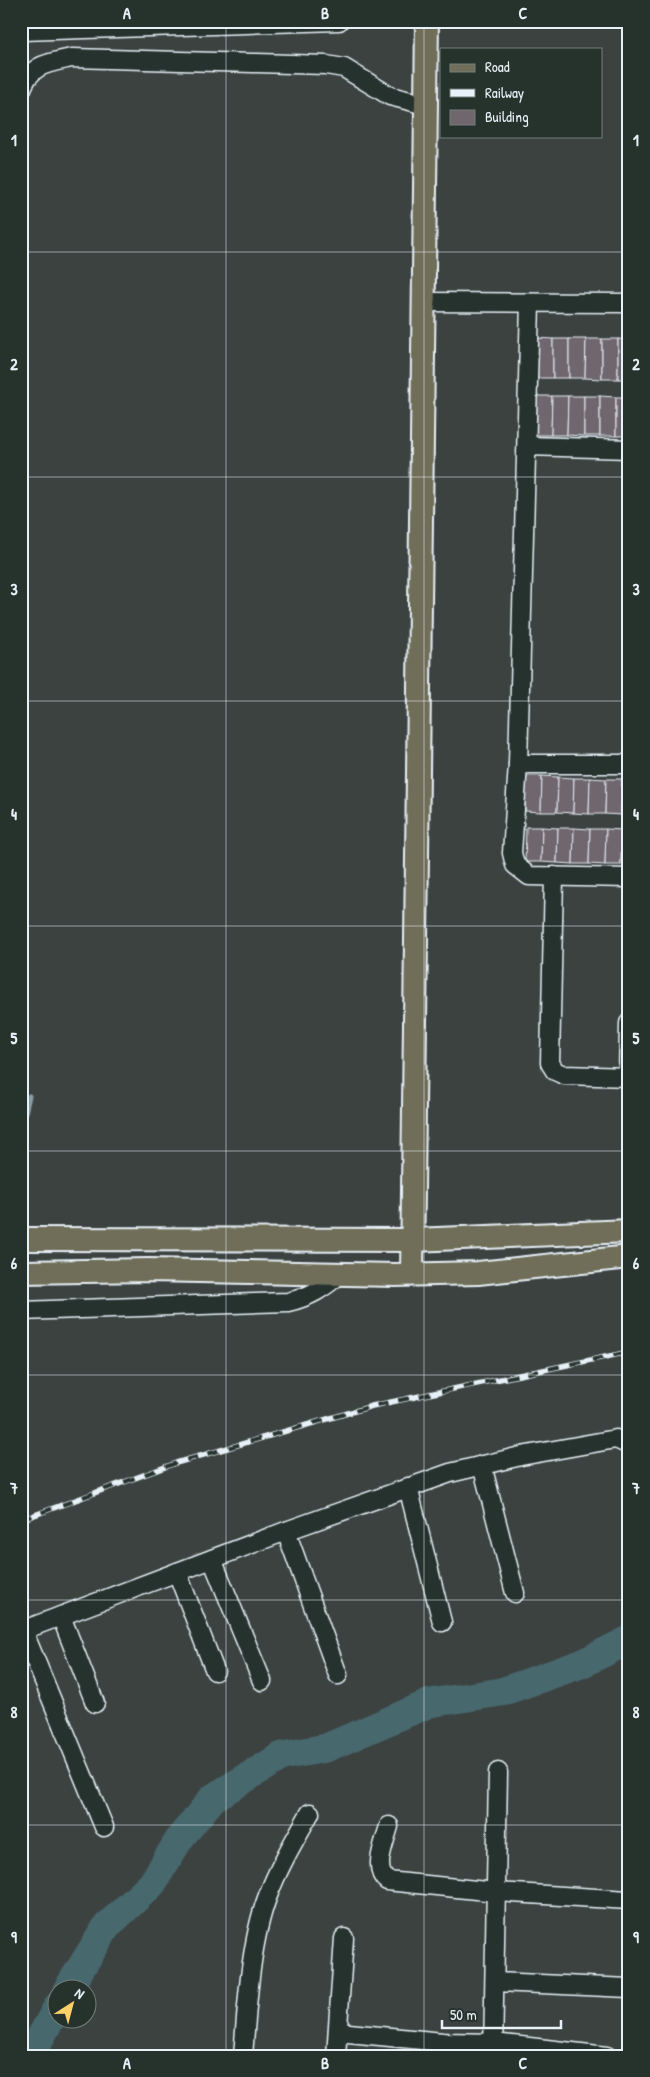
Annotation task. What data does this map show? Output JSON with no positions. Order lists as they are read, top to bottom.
{
  "legend": ["Road", "Railway", "Building"],
  "scale_bar": "50 m",
  "north": "top right",
  "grid": {
    "columns": ["A", "B", "C"],
    "rows": [
      "1",
      "2",
      "3",
      "4",
      "5",
      "6",
      "7",
      "8",
      "9"
    ]
  }
}
